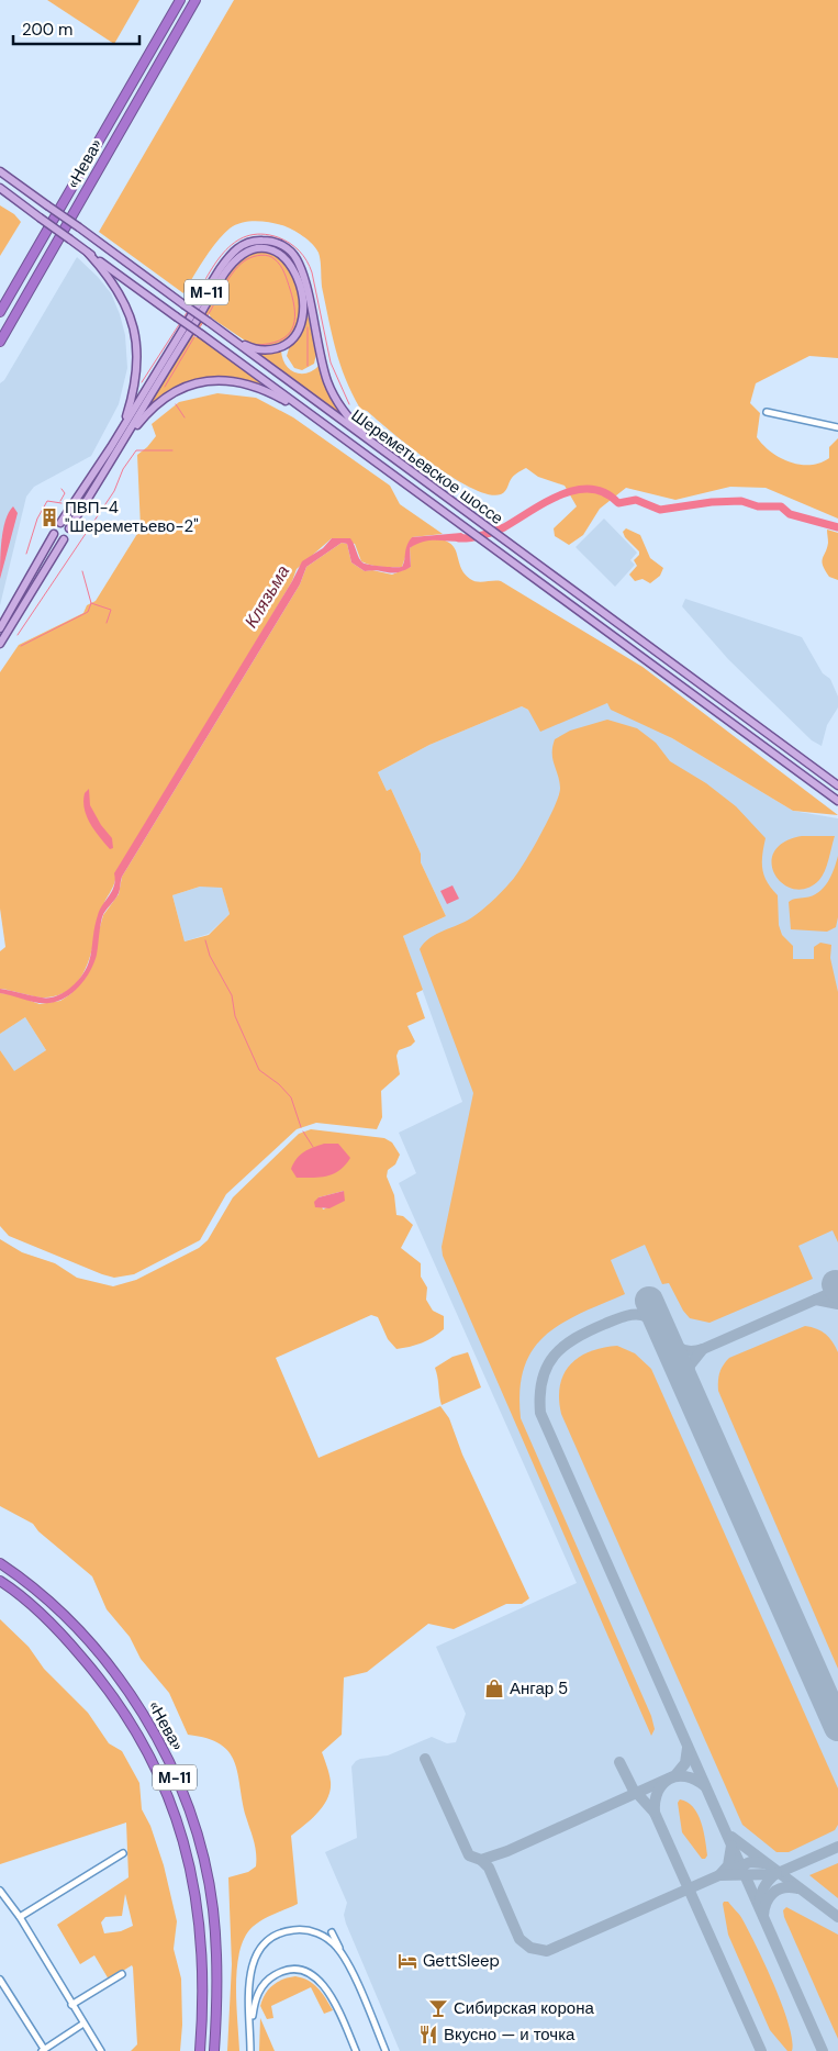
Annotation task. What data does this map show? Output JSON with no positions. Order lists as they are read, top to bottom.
{
  "streets": {
    "highway": ["«Нева»", "М-11"],
    "main road": ["Шереметьевское шоссе"]
  },
  "crossings": [
    ["М-11", "Шереметьевское шоссе"]
  ],
  "water": ["Клязьма"],
  "places": {
    "building": ["ПВП-4 \"Шереметьево-2\""],
    "shop": ["Ангар 5"],
    "hotel": ["GettSleep"],
    "bar": ["Сибирская корона"],
    "restaurant": ["Вкусно — и точка"]
  },
  "scale_bar": "200 m"
}
